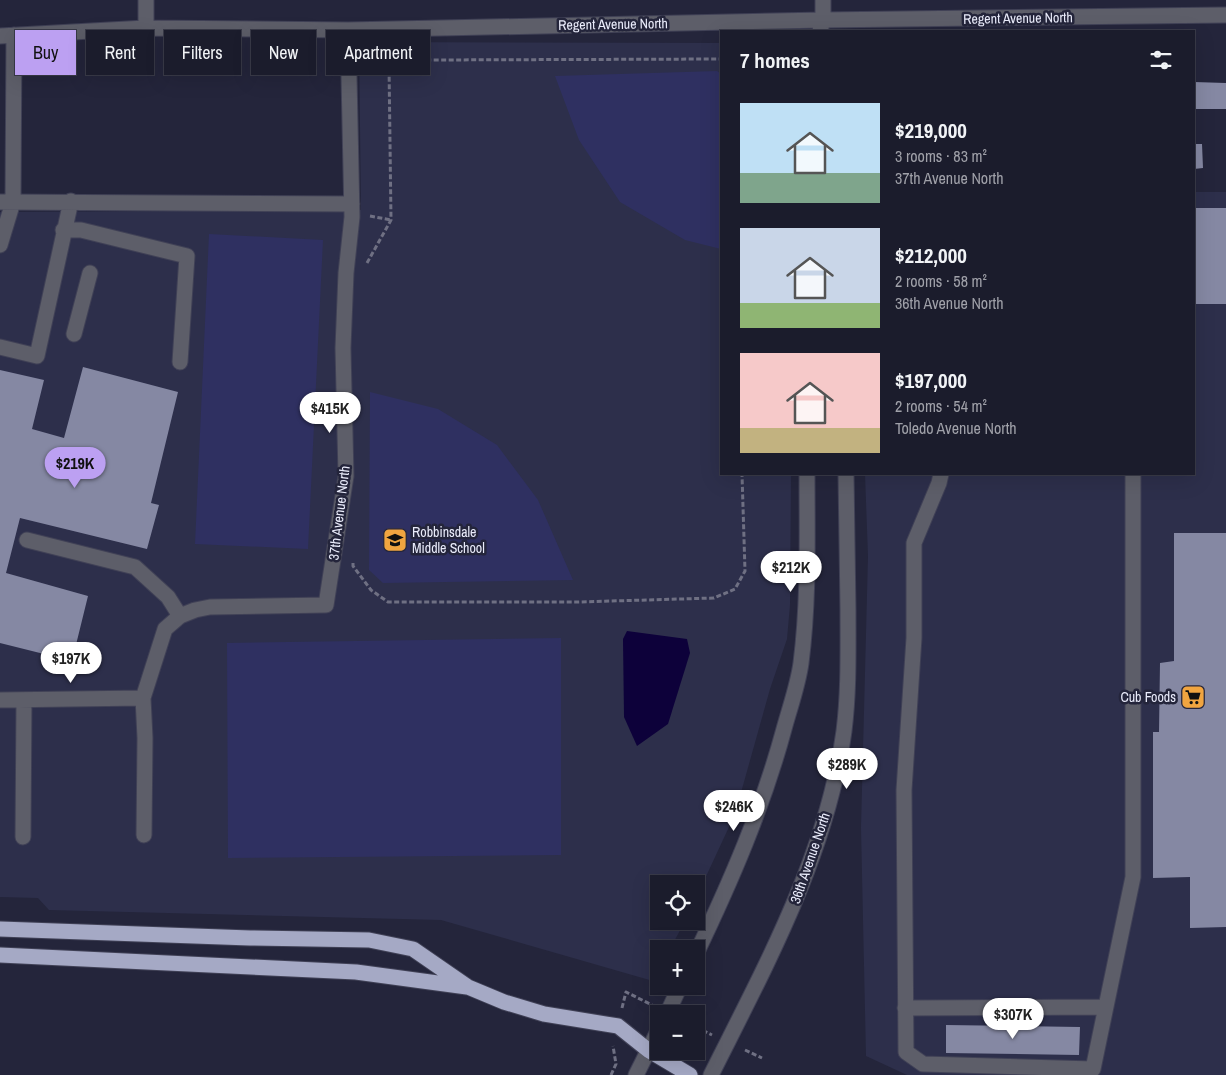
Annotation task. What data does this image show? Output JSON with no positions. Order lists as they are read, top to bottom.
{
  "streets": {
    "street": ["Regent Avenue North", "37th Avenue North", "36th Avenue North"]
  },
  "places": {
    "school or university": ["Robbinsdale Middle School"],
    "supermarket": ["Cub Foods"]
  },
  "page": {
    "chip": [
      "Buy",
      "Rent",
      "Filters",
      "New",
      "Apartment"
    ],
    "heading": "7 homes",
    "list": [
      {
        "name": "$219,000",
        "note": "3 rooms · 83 m² · 37th Avenue North"
      },
      {
        "name": "$212,000",
        "note": "2 rooms · 58 m² · 36th Avenue North"
      },
      {
        "name": "$197,000",
        "note": "2 rooms · 54 m² · Toledo Avenue North"
      }
    ],
    "price": [
      "$415K",
      "$219K",
      "$212K",
      "$197K",
      "$289K",
      "$246K",
      "$307K"
    ],
    "map_buttons": ["+", "−"]
  }
}
